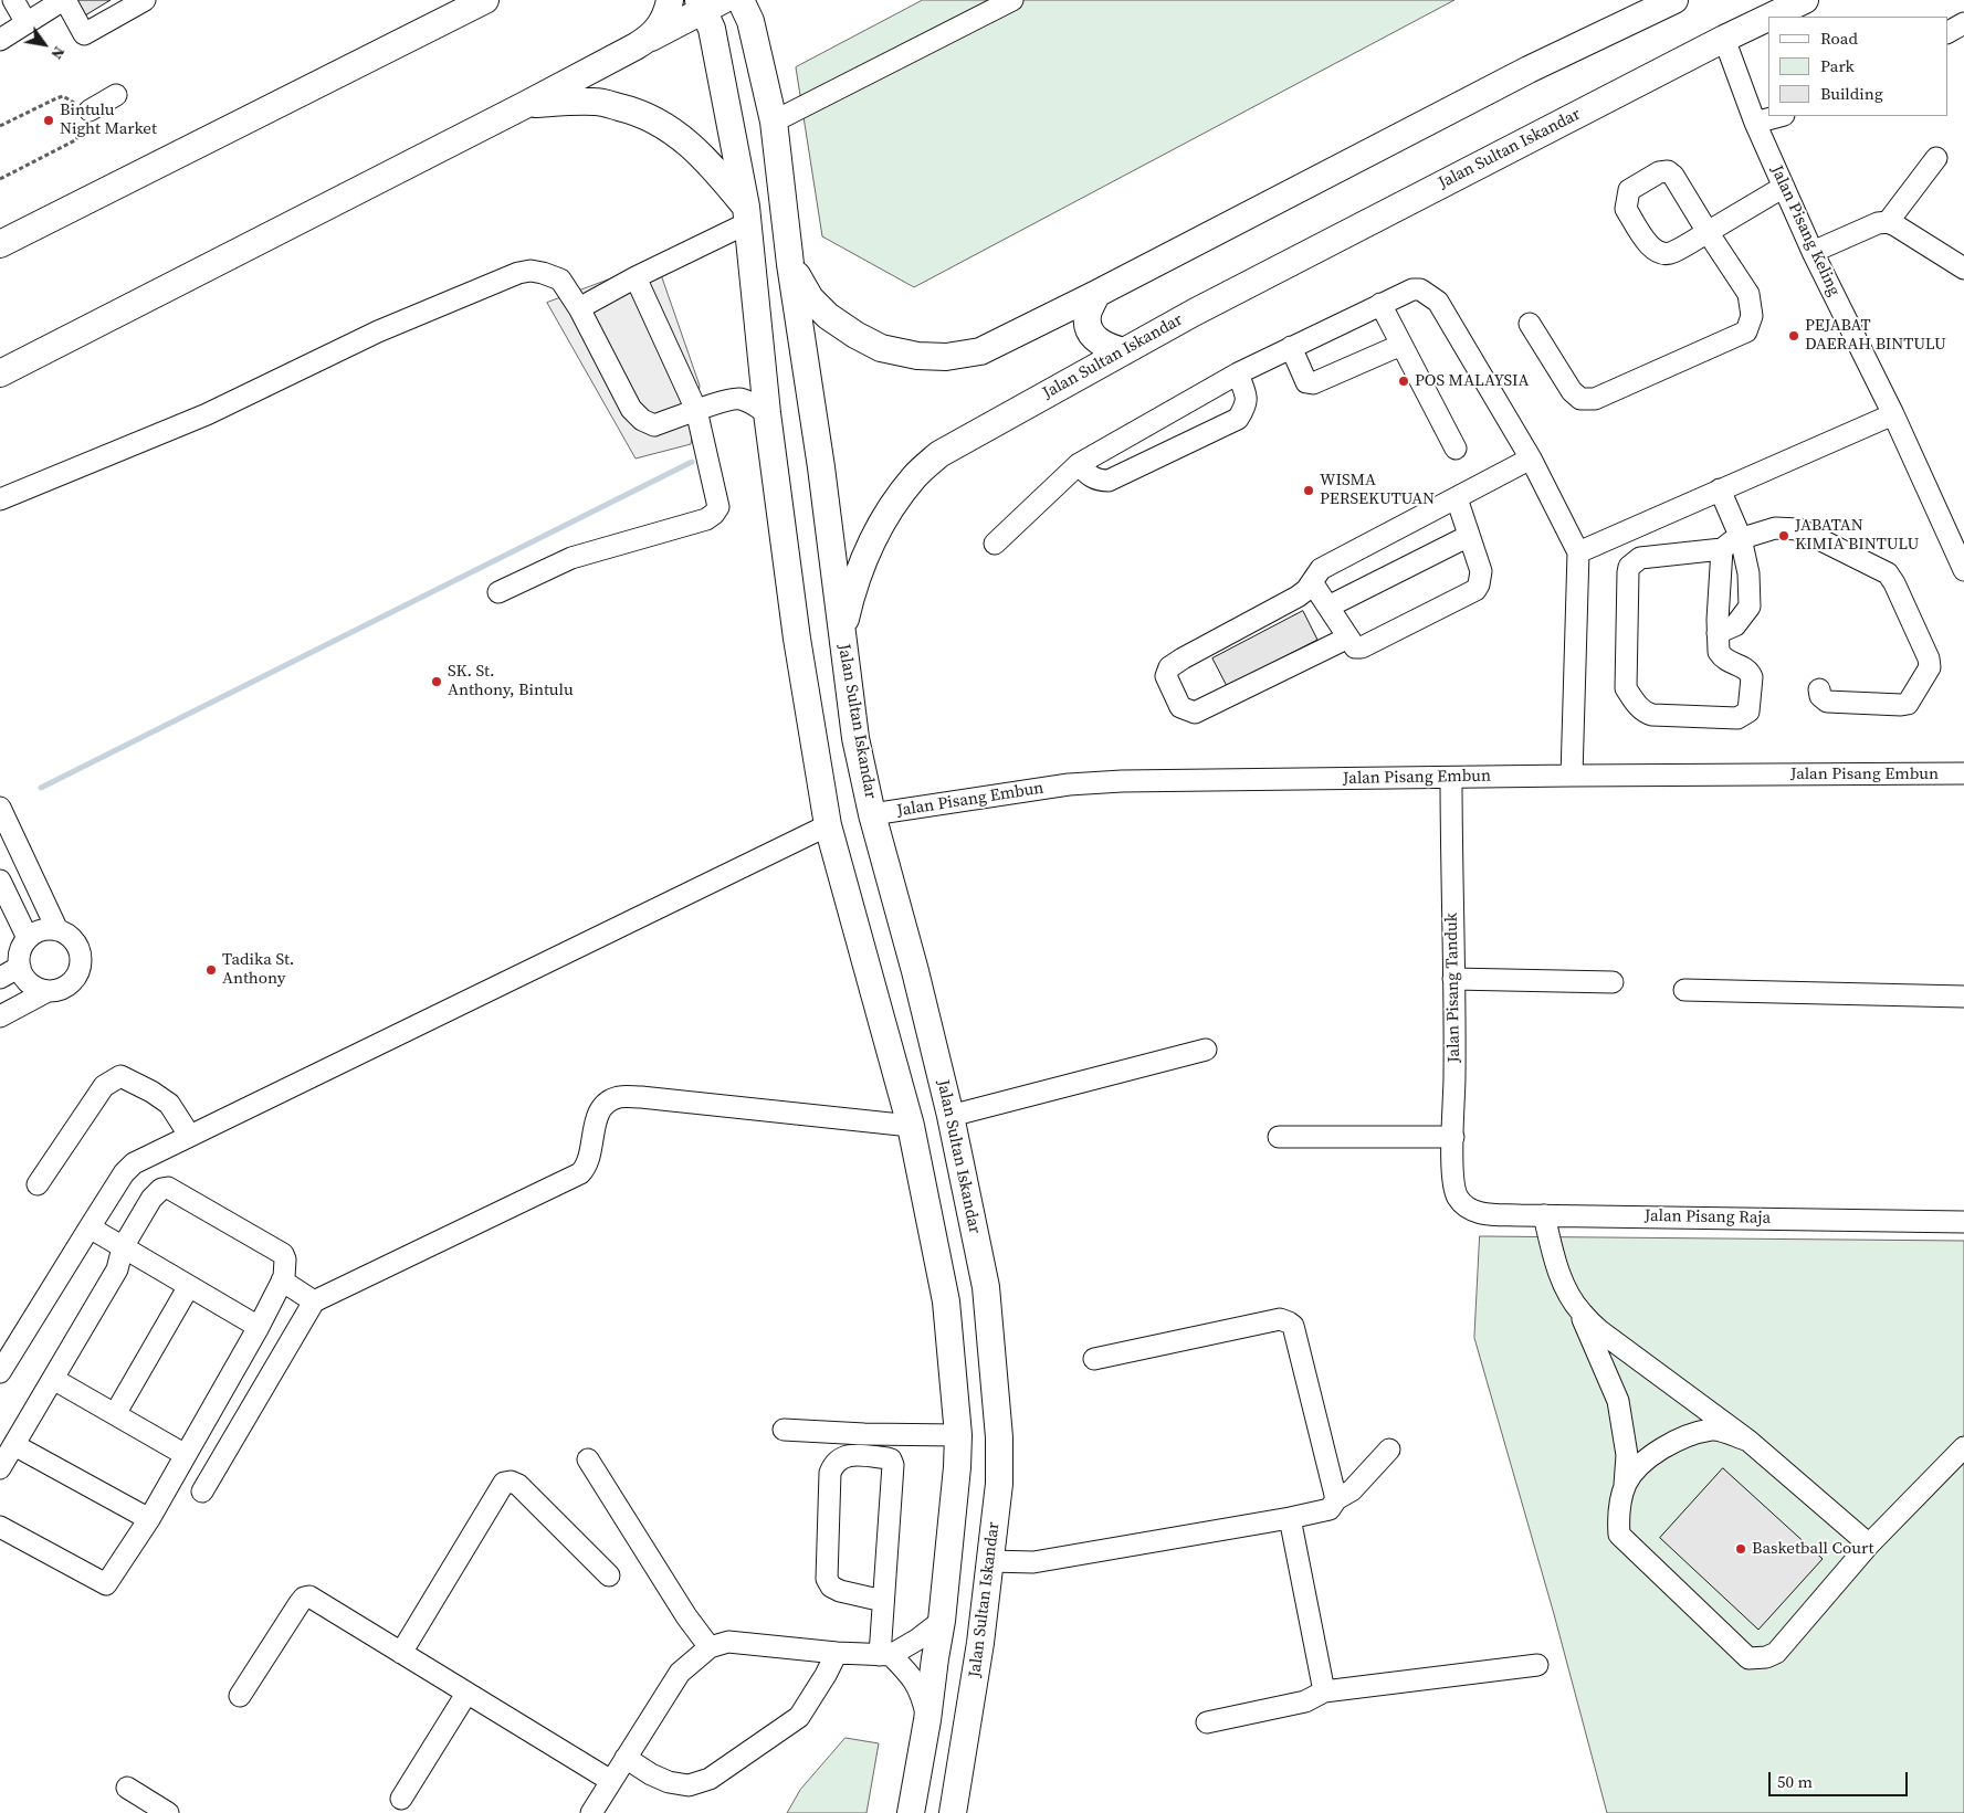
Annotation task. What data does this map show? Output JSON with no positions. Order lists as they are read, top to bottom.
{
  "streets": {
    "main road": ["Jalan Sultan Iskandar"],
    "street": [
      "Jalan Pisang Keling",
      "Jalan Pisang Embun",
      "Jalan Pisang Tanduk",
      "Jalan Pisang Raja"
    ]
  },
  "crossings": [
    ["Jalan Sultan Iskandar", "Jalan Pisang Keling"],
    ["Jalan Sultan Iskandar", "Jalan Pisang Embun"],
    ["Jalan Pisang Embun", "Jalan Pisang Tanduk"],
    ["Jalan Pisang Tanduk", "Jalan Pisang Raja"]
  ],
  "places": [
    "Bintulu Night Market",
    "PEJABAT DAERAH BINTULU",
    "POS MALAYSIA",
    "WISMA PERSEKUTUAN",
    "JABATAN KIMIA BINTULU",
    "SK. St. Anthony, Bintulu",
    "Tadika St. Anthony",
    "Basketball Court"
  ],
  "legend": ["Road", "Park", "Building"],
  "scale_bar": "50 m",
  "north": "bottom right"
}
